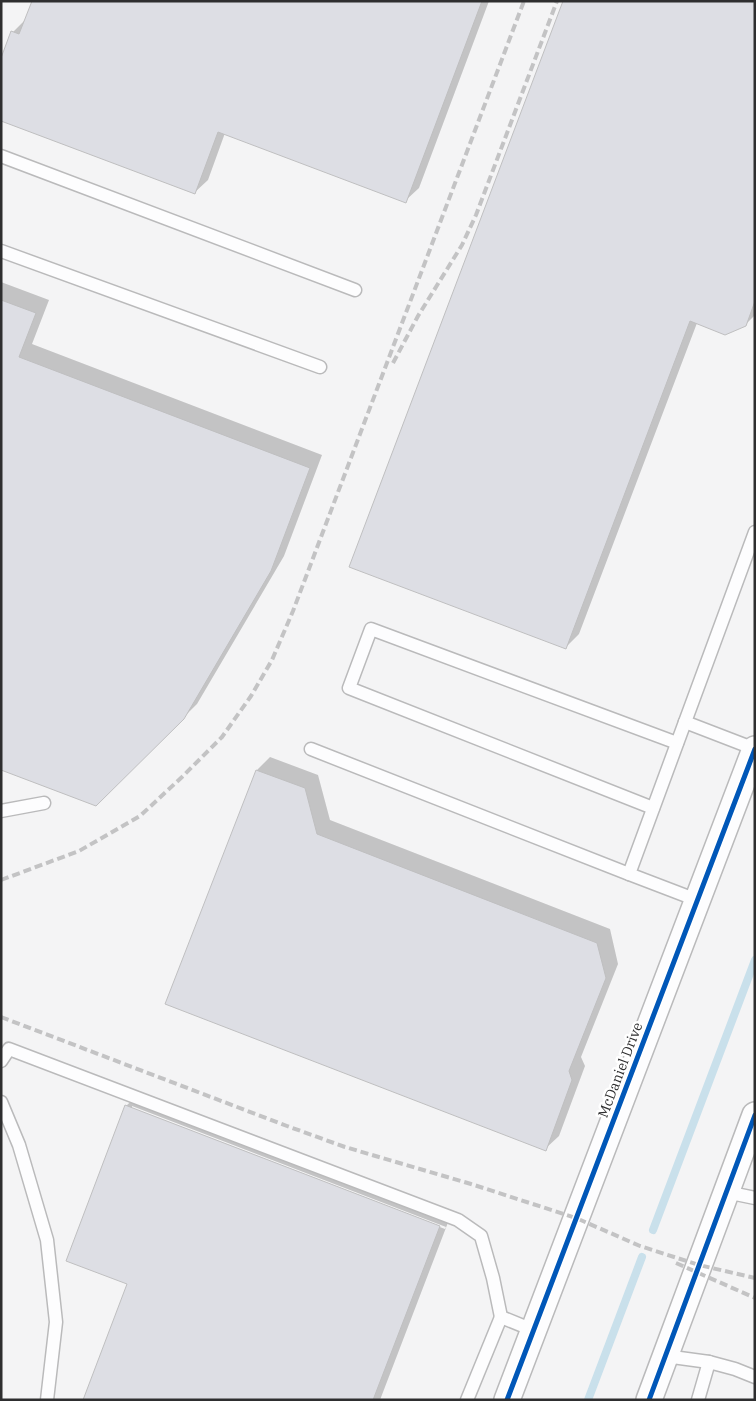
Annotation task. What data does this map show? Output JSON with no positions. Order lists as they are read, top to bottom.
{
  "streets": {
    "street": ["McDaniel Drive"]
  }
}
